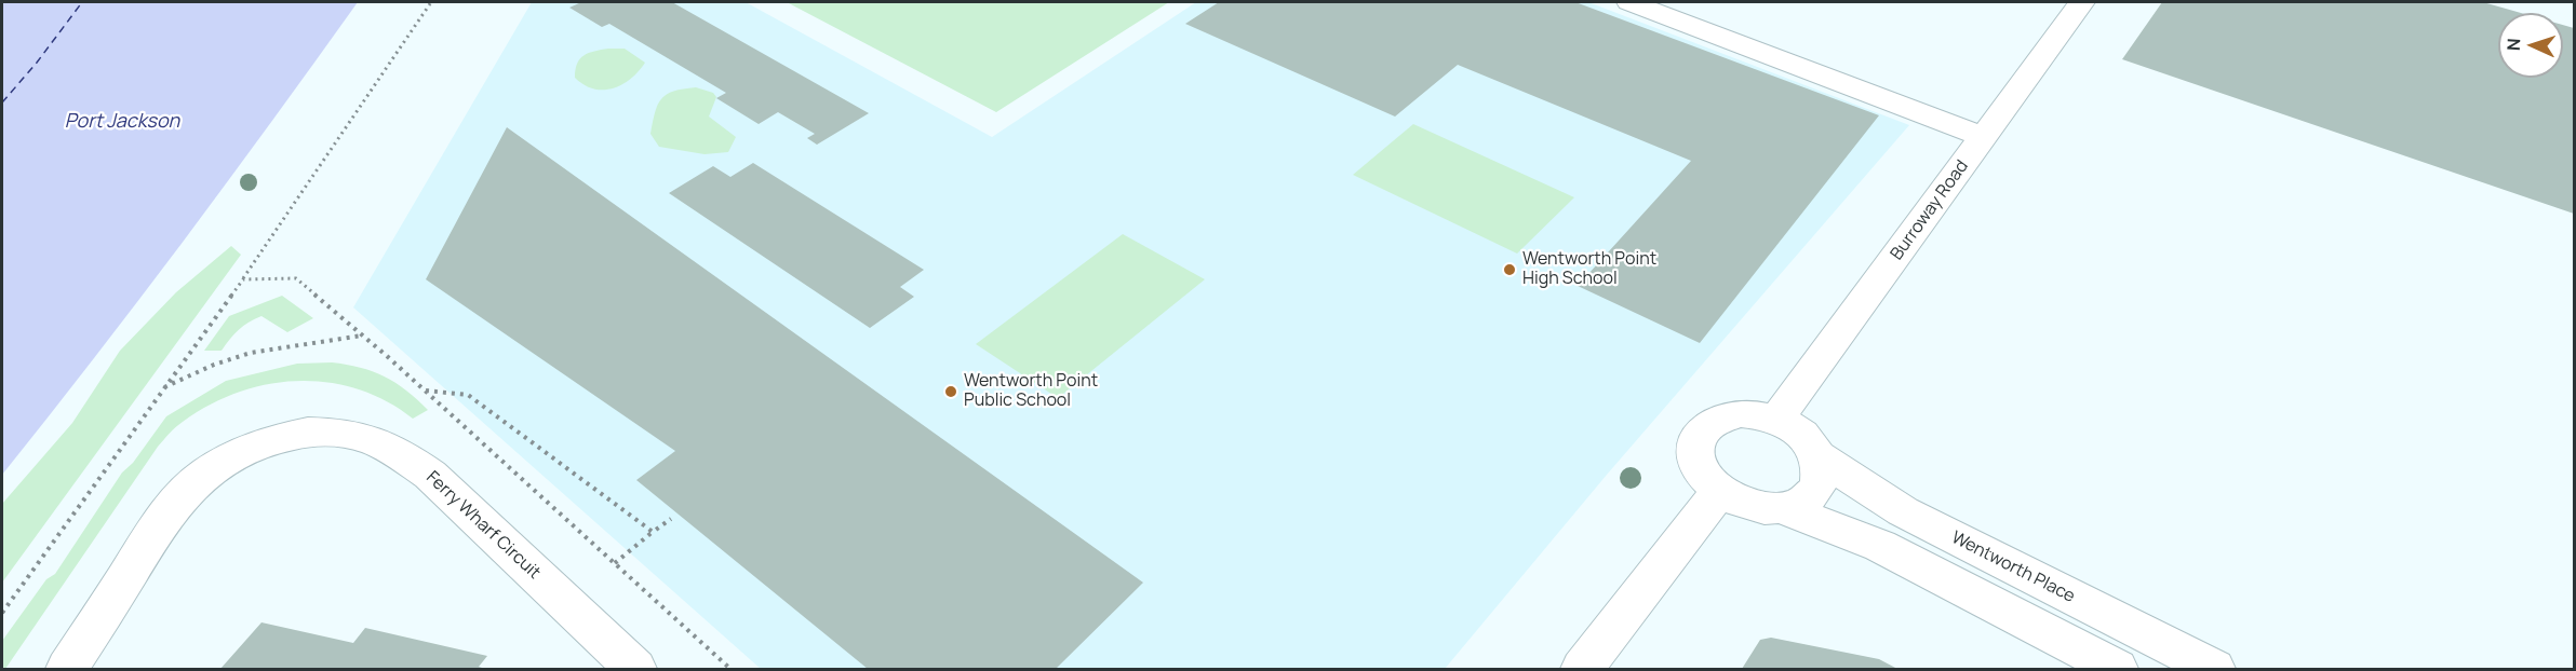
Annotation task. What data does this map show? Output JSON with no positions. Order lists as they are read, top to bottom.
{
  "streets": {
    "street": ["Burroway Road", "Ferry Wharf Circuit", "Wentworth Place"]
  },
  "crossings": [
    ["Burroway Road", "Wentworth Place"]
  ],
  "water": ["Port Jackson"],
  "places": ["Wentworth Point High School", "Wentworth Point Public School"],
  "north": "left"
}
